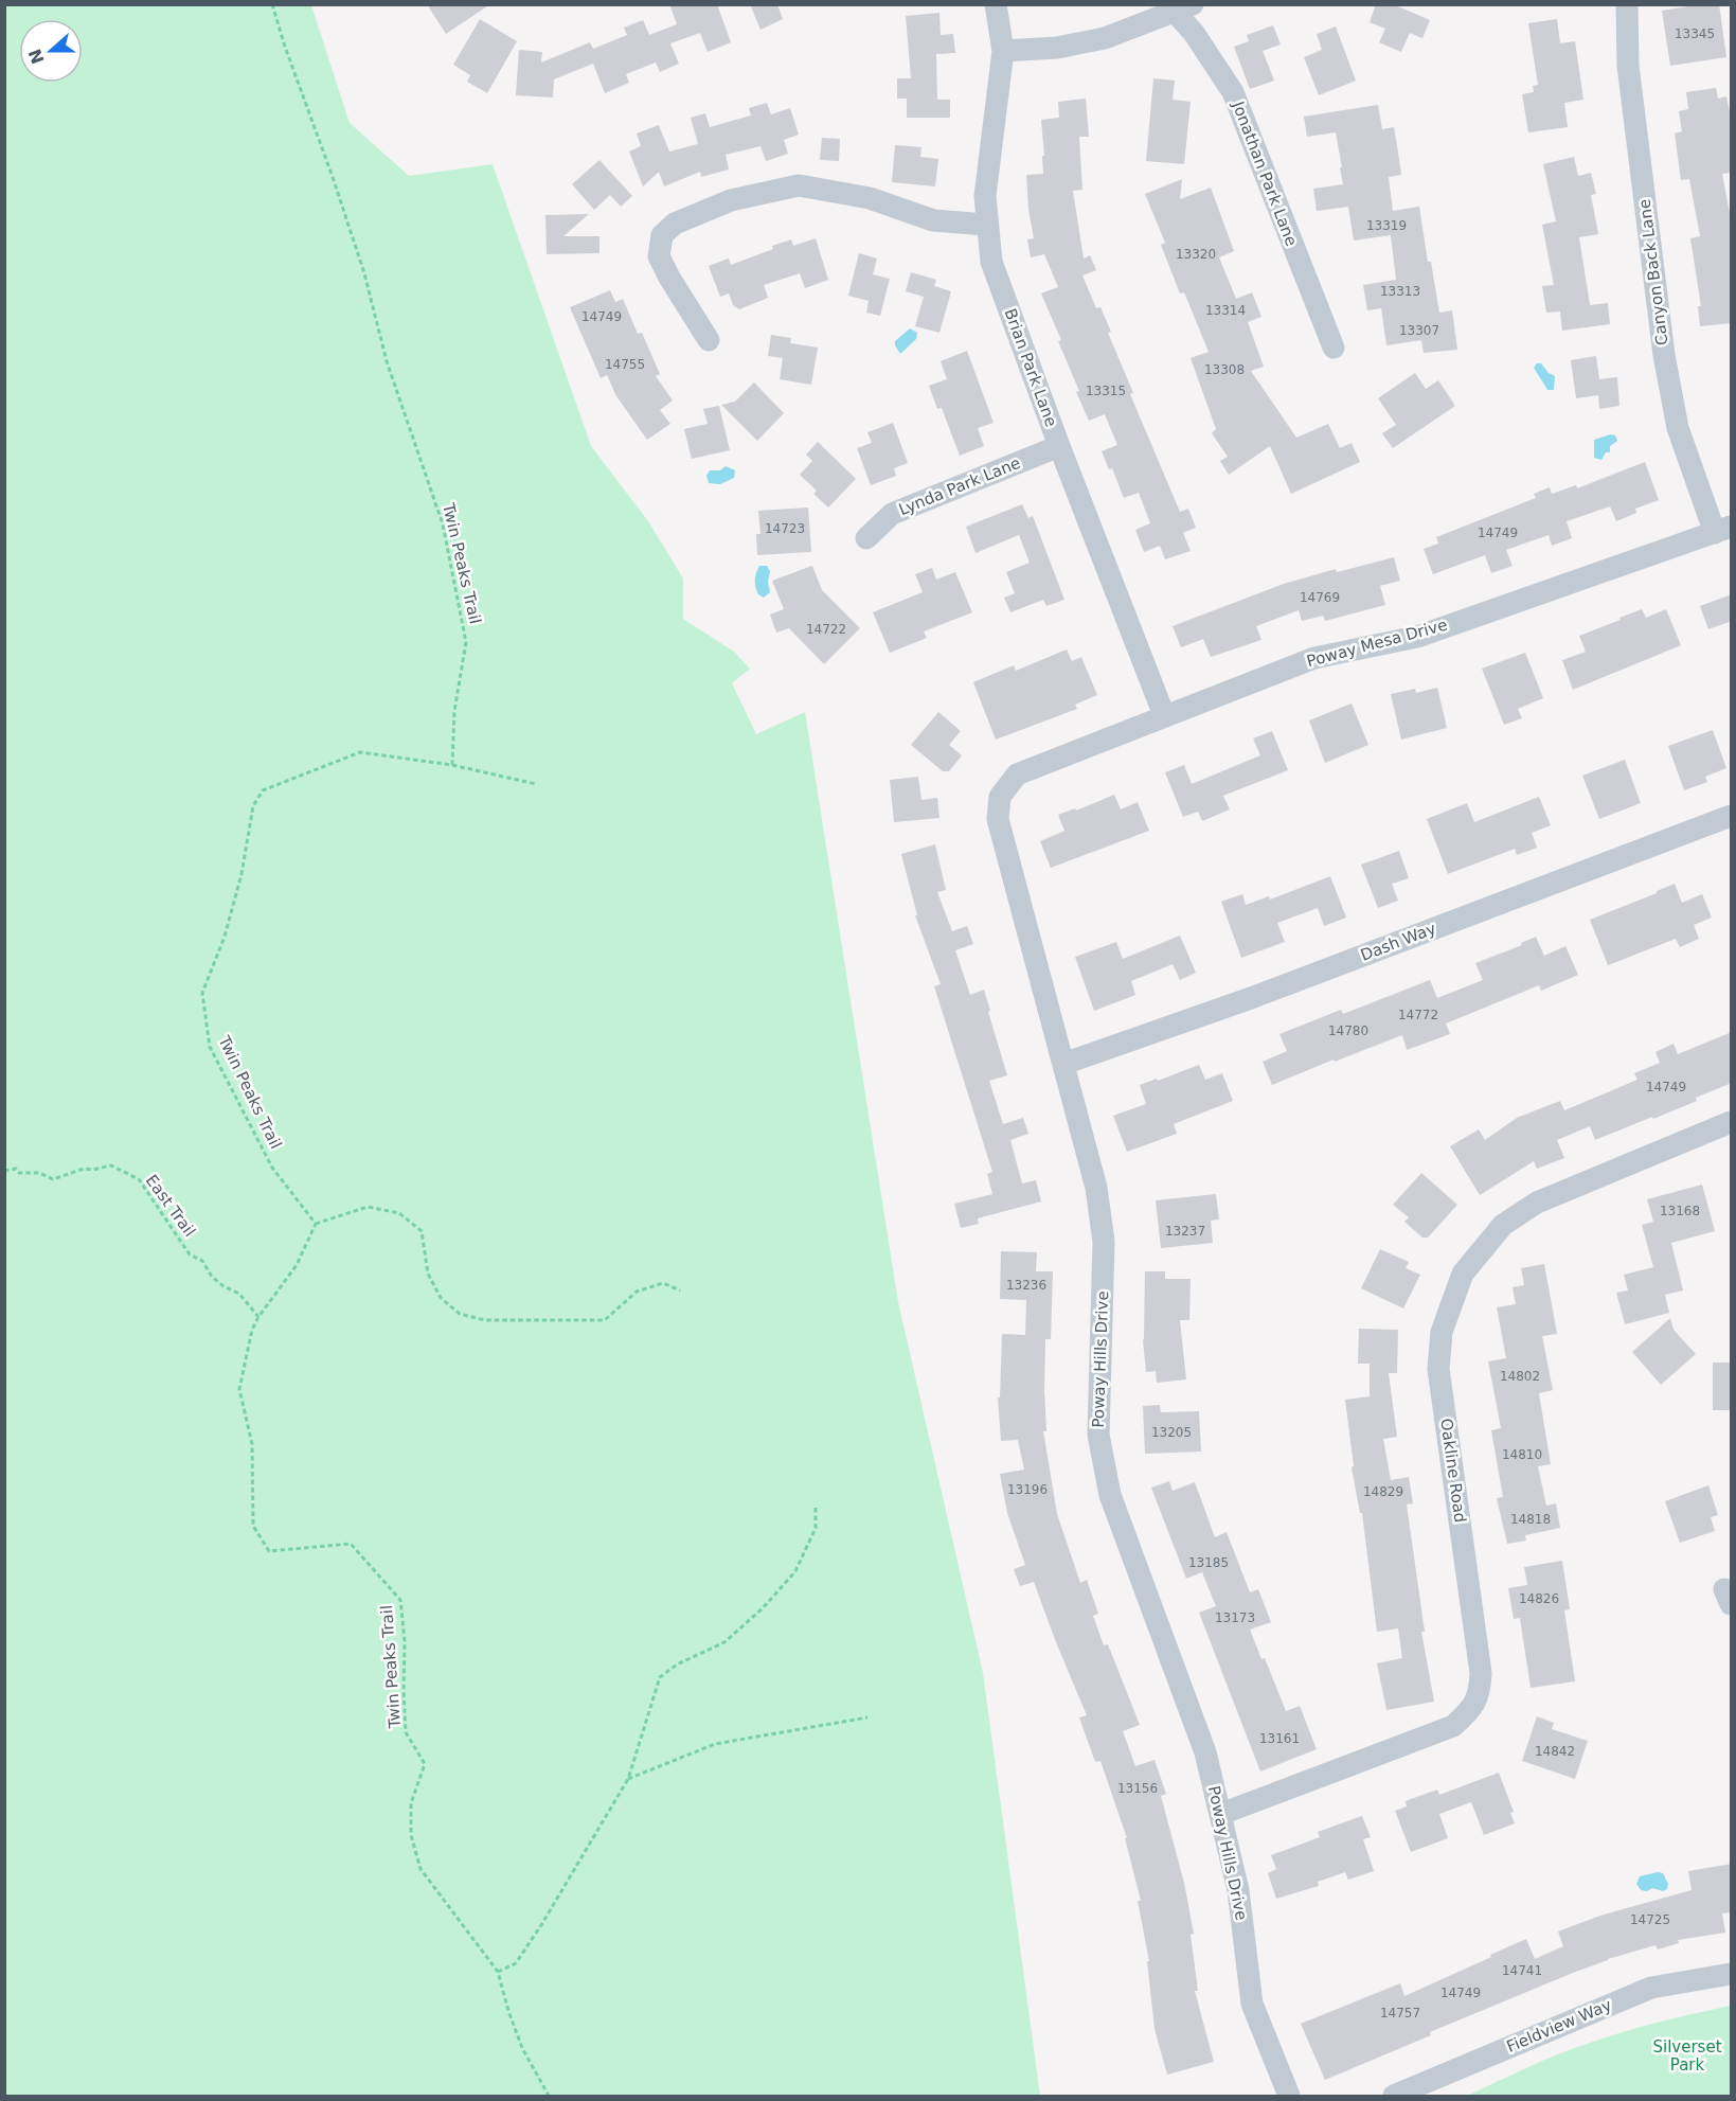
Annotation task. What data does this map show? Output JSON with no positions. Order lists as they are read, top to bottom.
{
  "streets": {
    "street": [
      "Jonathan Park Lane",
      "Canyon Back Lane",
      "Brian Park Lane",
      "Lynda Park Lane",
      "Poway Mesa Drive",
      "Dash Way",
      "Poway Hills Drive",
      "Oakline Road",
      "Fieldview Way"
    ],
    "path": ["Twin Peaks Trail", "East Trail"]
  },
  "crossings": [
    ["Canyon Back Lane", "Poway Mesa Drive"],
    ["Brian Park Lane", "Lynda Park Lane"],
    ["Brian Park Lane", "Poway Mesa Drive"],
    ["Twin Peaks Trail", "East Trail"],
    ["Poway Mesa Drive", "Poway Hills Drive"],
    ["Dash Way", "Poway Hills Drive"],
    ["Poway Hills Drive", "Oakline Road"]
  ],
  "parks": ["Silverset Park"],
  "house_numbers": [
    "13345",
    "13319",
    "13320",
    "13313",
    "13314",
    "14749",
    "13307",
    "14755",
    "13308",
    "13315",
    "14723",
    "14749",
    "14769",
    "14722",
    "14772",
    "14780",
    "14749",
    "13168",
    "13237",
    "13236",
    "14802",
    "13205",
    "14810",
    "13196",
    "14829",
    "14818",
    "13185",
    "14826",
    "13173",
    "13161",
    "14842",
    "13156",
    "14725",
    "14741",
    "14749",
    "14757"
  ],
  "north": "left"
}
